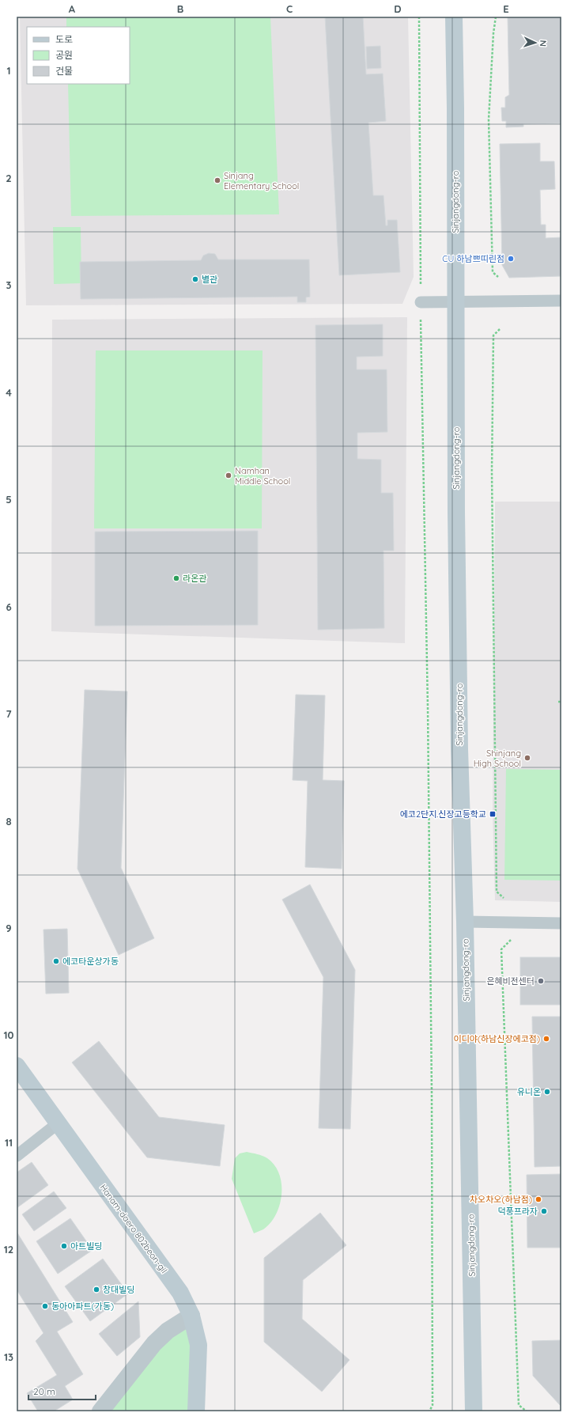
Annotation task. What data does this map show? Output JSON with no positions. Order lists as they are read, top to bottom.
{
  "streets": {
    "main road": ["Sinjangdong-ro", "Hanam-daero 802beon-gil"]
  },
  "places": {
    "other": [
      "Sinjang Elementary School",
      "CU 하남쁘띠린점",
      "별관",
      "Namhan Middle School",
      "라온관",
      "Shinjang High School",
      "에코타운상가동",
      "은혜비전센터",
      "이디야(하남신장에코점)",
      "유니온",
      "차오차오(하남점)",
      "덕풍프라자",
      "아트빌딩",
      "창대빌딩",
      "동아아파트(가동)"
    ],
    "transit": ["에코2단지.신장고등학교"]
  },
  "legend": ["도로", "공원", "건물"],
  "scale_bar": "20 m",
  "north": "right",
  "grid": {
    "columns": [
      "A",
      "B",
      "C",
      "D",
      "E"
    ],
    "rows": [
      "1",
      "2",
      "3",
      "4",
      "5",
      "6",
      "7",
      "8",
      "9",
      "10",
      "11",
      "12",
      "13"
    ]
  }
}
